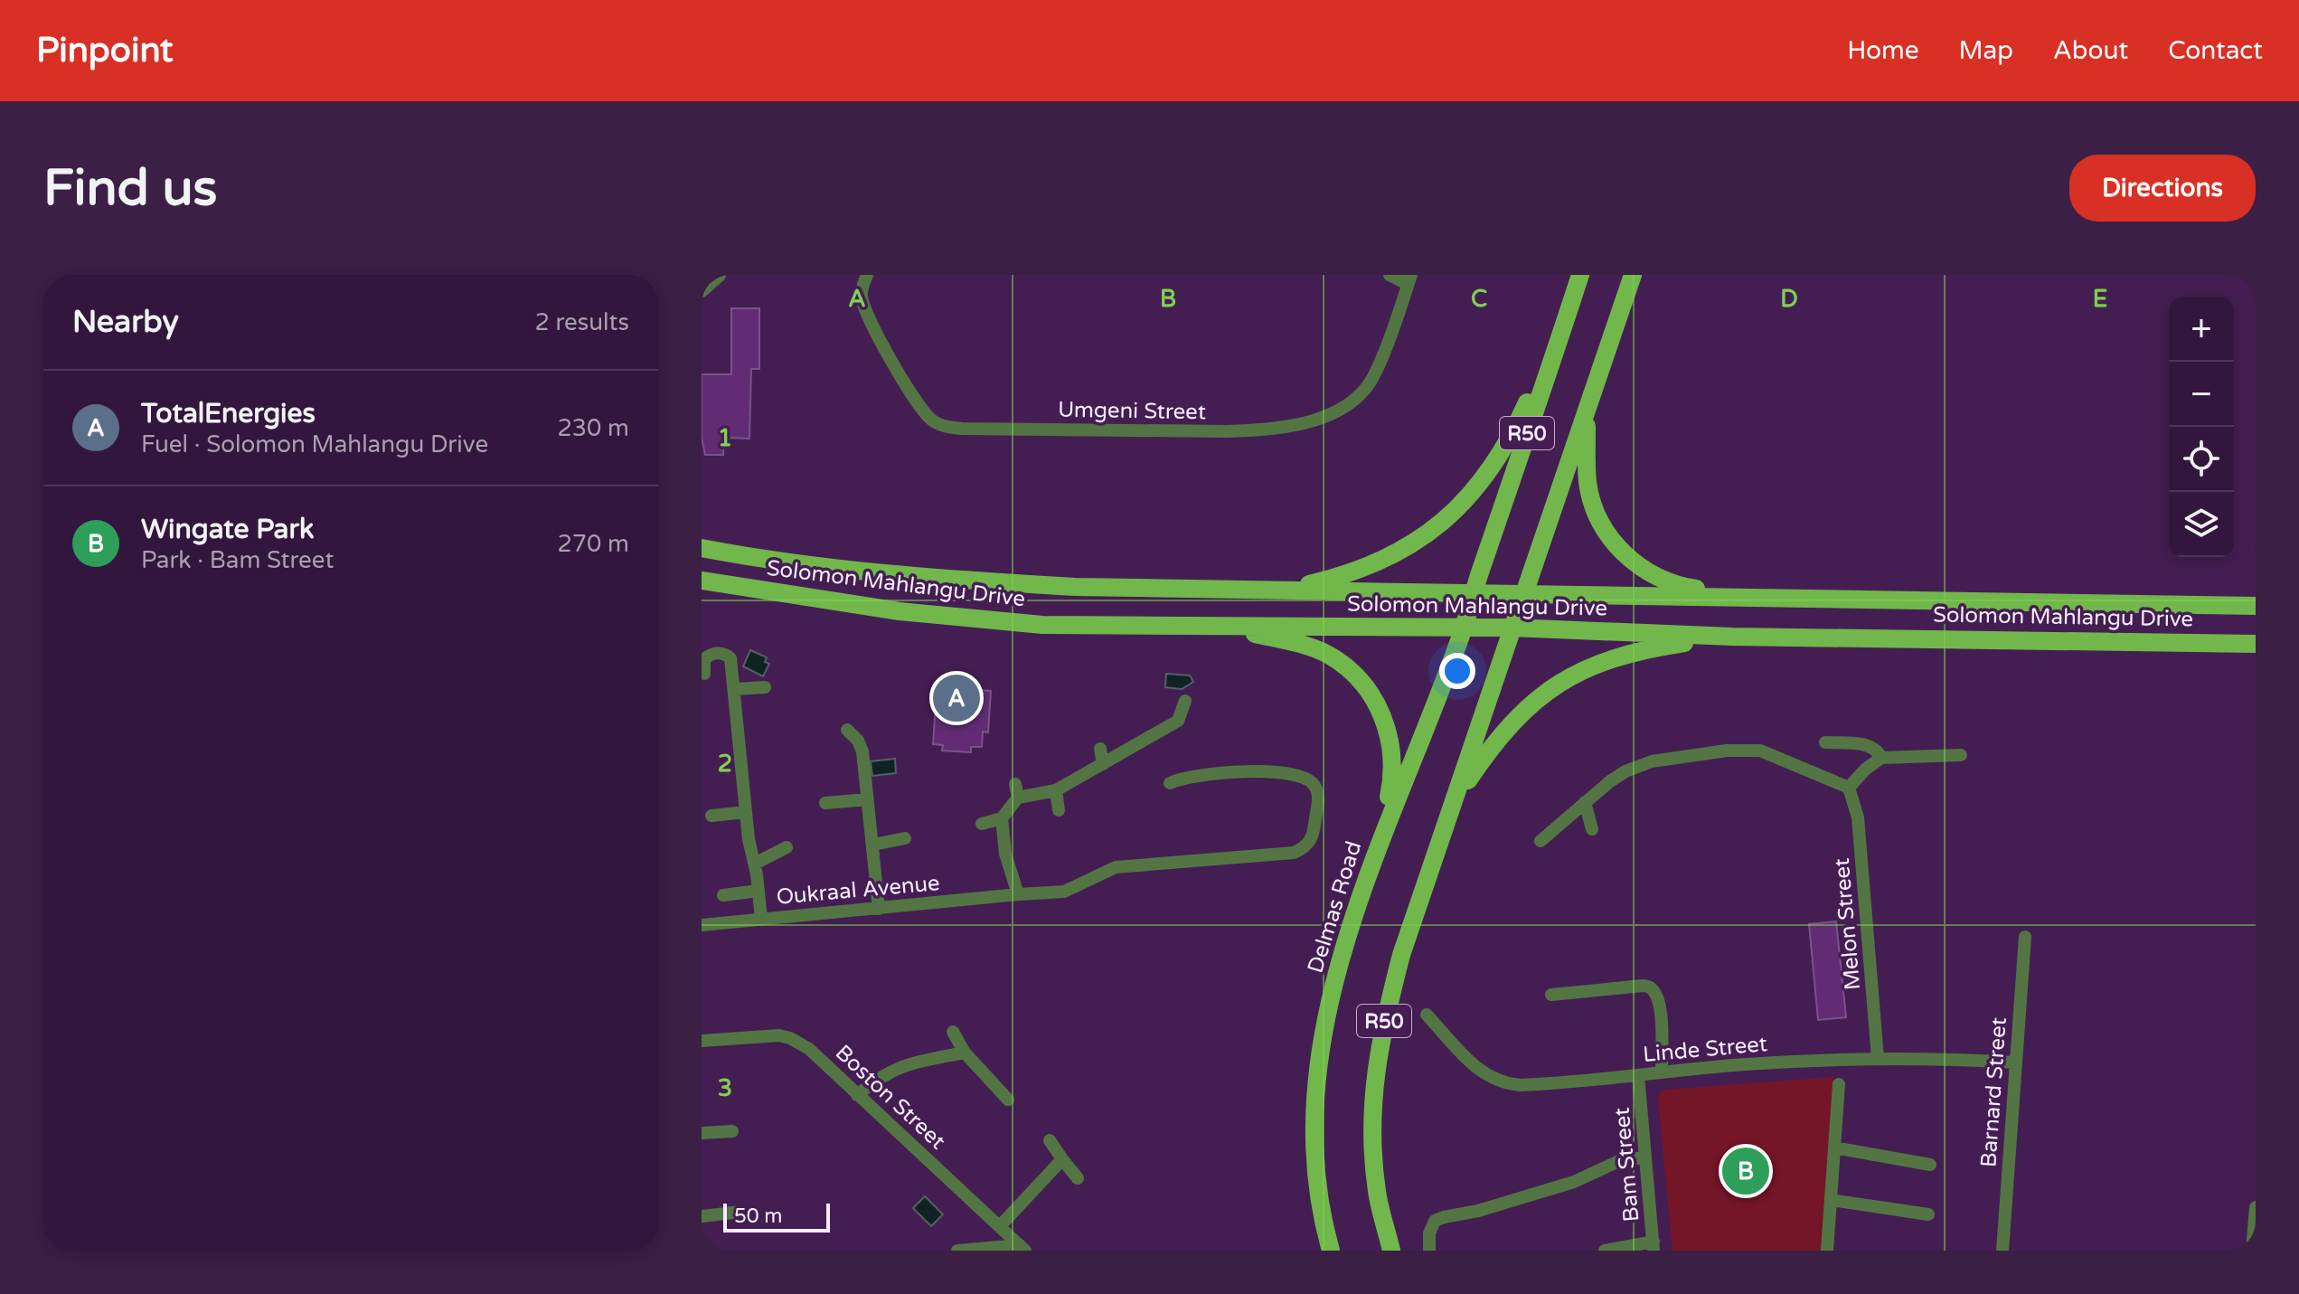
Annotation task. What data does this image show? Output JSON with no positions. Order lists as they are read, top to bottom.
{
  "streets": {
    "main road": ["R50", "Solomon Mahlangu Drive", "Delmas Road"],
    "street": [
      "Umgeni Street",
      "Oukraal Avenue",
      "Melon Street",
      "Linde Street",
      "Barnard Street",
      "Boston Street",
      "Bam Street"
    ]
  },
  "crossings": [
    ["R50", "Solomon Mahlangu Drive"],
    ["R50", "Delmas Road"],
    ["Solomon Mahlangu Drive", "Delmas Road"],
    ["Melon Street", "Linde Street"],
    ["Linde Street", "Barnard Street"],
    ["Linde Street", "Bam Street"]
  ],
  "scale_bar": "50 m",
  "page": {
    "header": "Pinpoint",
    "nav": [
      "Home",
      "Map",
      "About",
      "Contact"
    ],
    "buttons": "Directions",
    "title": "Find us",
    "heading": ["Nearby", "2 results"],
    "map_buttons": ["+", "−"],
    "list": [
      {
        "mark": "A",
        "name": "TotalEnergies",
        "note": "Fuel · Solomon Mahlangu Drive",
        "value": "230 m"
      },
      {
        "mark": "B",
        "name": "Wingate Park",
        "note": "Park · Bam Street",
        "value": "270 m"
      }
    ],
    "pins": ["A", "B"],
    "scale": "50 m"
  },
  "grid": {
    "columns": [
      "A",
      "B",
      "C",
      "D",
      "E"
    ],
    "rows": ["1", "2", "3"]
  }
}
